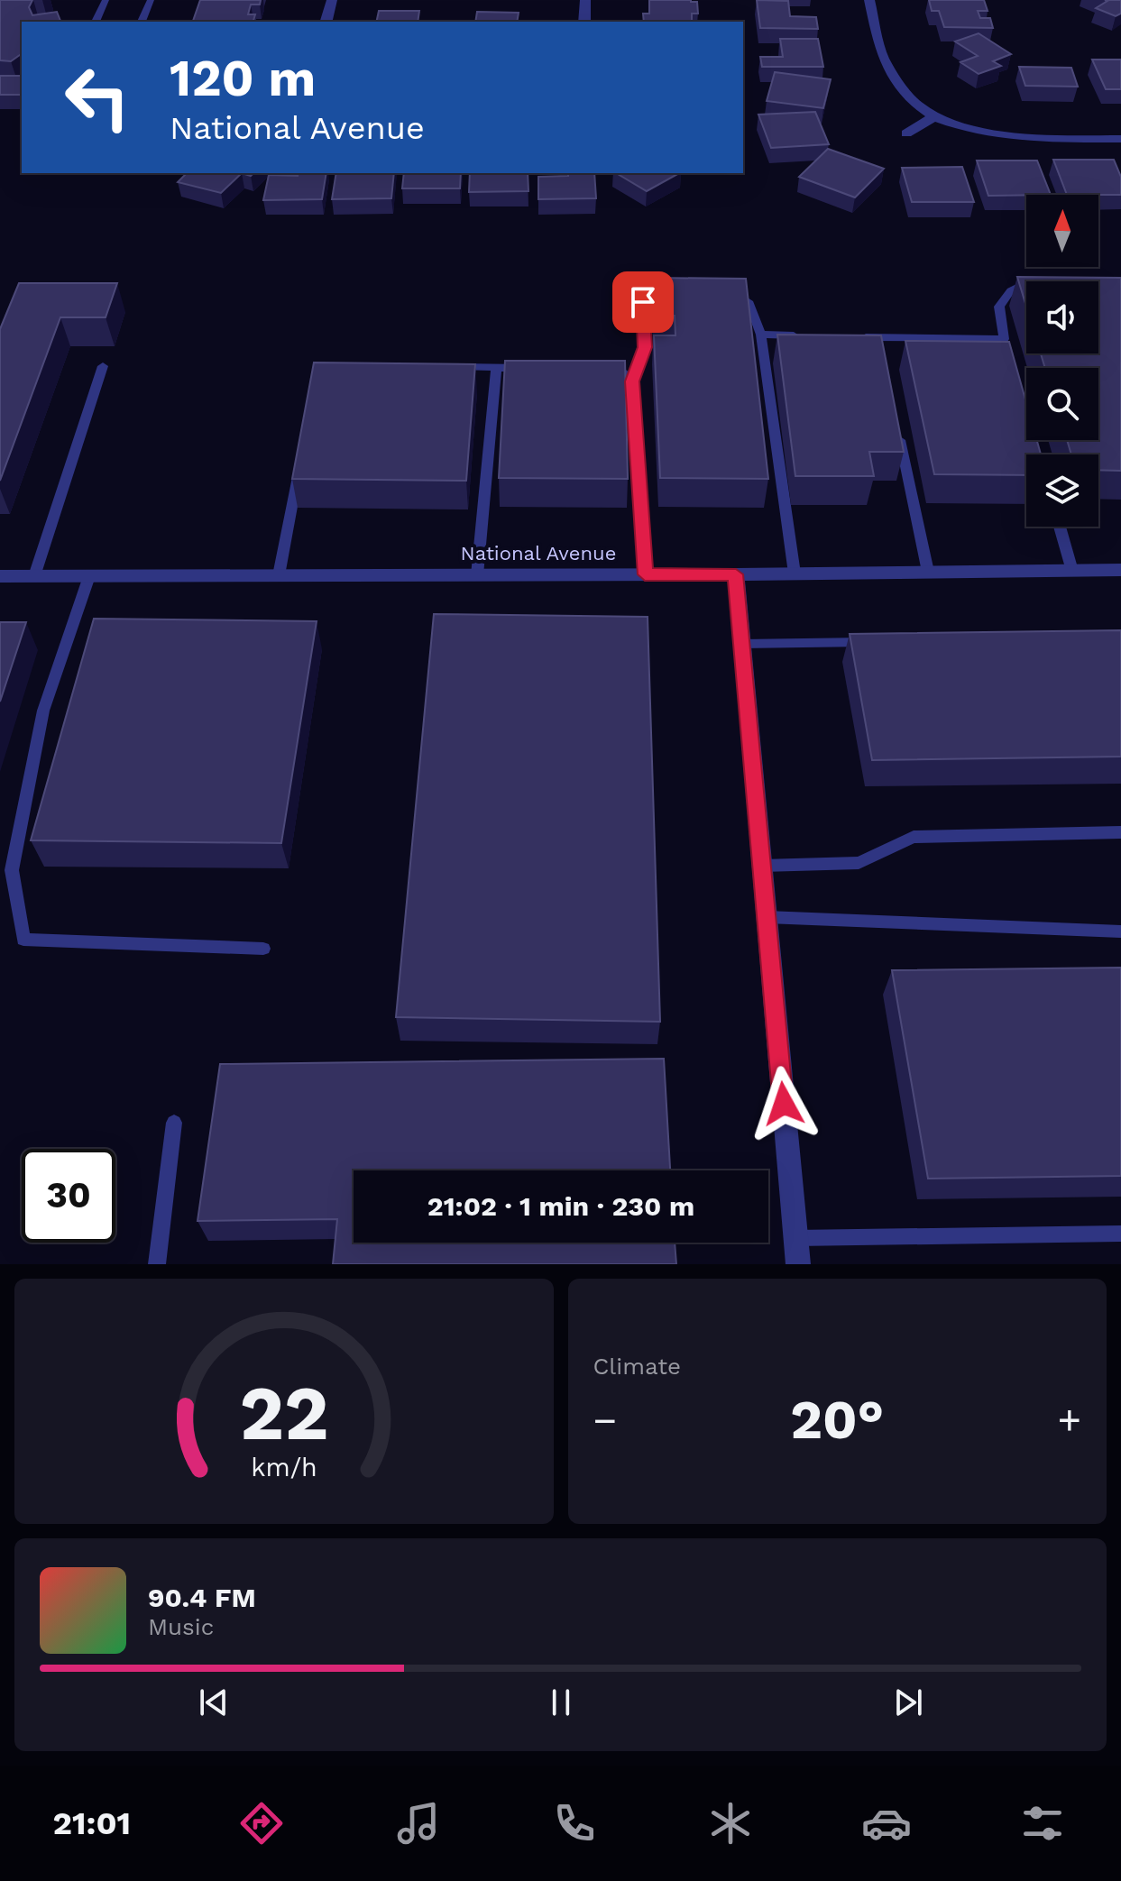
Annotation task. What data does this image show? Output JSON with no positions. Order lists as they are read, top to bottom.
{
  "streets": {
    "street": ["National Avenue"]
  },
  "north": "top",
  "page": {
    "turn": ["120 m", "National Avenue"],
    "limit": "30",
    "trip": "21:02 · 1 min · 230 m",
    "tile": "Climate",
    "heat": ["−", "20°", "+"],
    "song": ["90.4 FM", "Music"],
    "tabs": "21:01",
    "gauge": ["22", "km/h"]
  }
}
